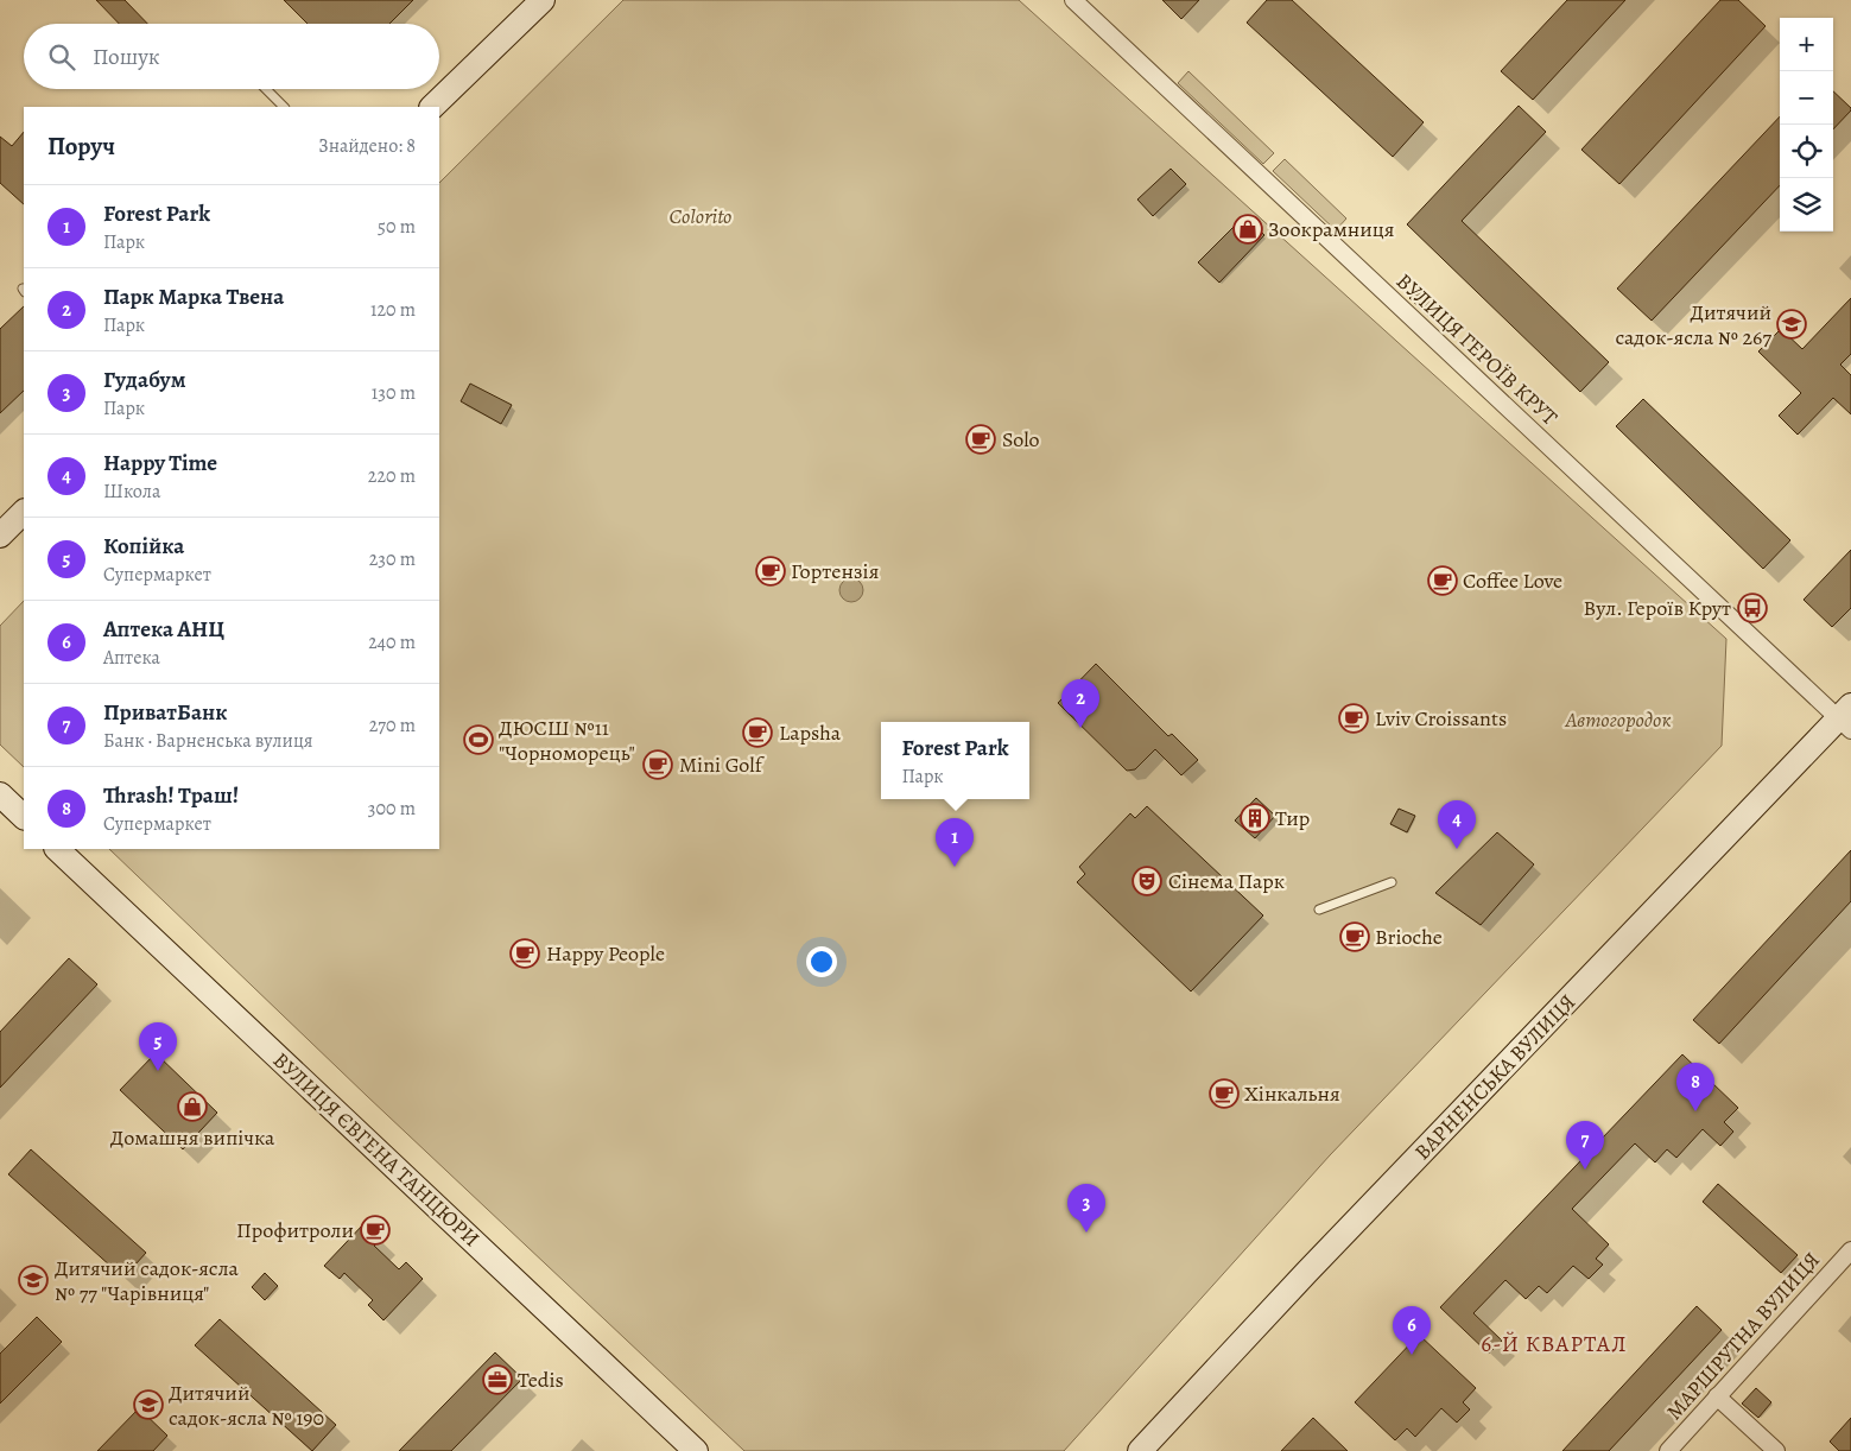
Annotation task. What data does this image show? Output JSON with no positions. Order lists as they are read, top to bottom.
{
  "streets": {
    "street": [
      "ВУЛИЦЯ ГЕРОЇВ КРУТ",
      "ВАРНЕНСЬКА ВУЛИЦЯ",
      "ВУЛИЦЯ ЄВГЕНА ТАНЦЮРИ",
      "МАРШРУТНА ВУЛИЦЯ"
    ]
  },
  "crossings": [
    ["ВУЛИЦЯ ГЕРОЇВ КРУТ", "ВАРНЕНСЬКА ВУЛИЦЯ"]
  ],
  "districts": ["6-Й КВАРТАЛ"],
  "parks": ["Colorito", "Автогородок"],
  "places": {
    "shop": ["Зоокрамниця", "Домашня випічка"],
    "school or university": ["Дитячий садок-ясла № 267", "Дитячий садок-ясла № 77 \"Чарівниця\"", "Дитячий садок-ясла № 190"],
    "cafe": [
      "Solo",
      "Гортензія",
      "Coffee Love",
      "Lviv Croissants",
      "Lapsha",
      "Mini Golf",
      "Brioche",
      "Happy People",
      "Хінкальня",
      "Профитроли"
    ],
    "bus stop": ["Вул. Героїв Крут"],
    "sports": ["ДЮСШ №11 \"Чорноморець\""],
    "building": ["Тир"],
    "theatre": ["Сінема Парк"],
    "office": ["Tedis"]
  },
  "page": {
    "map_buttons": ["+", "−"],
    "search": "Пошук",
    "heading": ["Поруч", "Знайдено: 8"],
    "list": [
      {
        "mark": "1",
        "name": "Forest Park",
        "note": "Парк",
        "value": "50 m"
      },
      {
        "mark": "2",
        "name": "Парк Марка Твена",
        "note": "Парк",
        "value": "120 m"
      },
      {
        "mark": "3",
        "name": "Гудабум",
        "note": "Парк",
        "value": "130 m"
      },
      {
        "mark": "4",
        "name": "Happy Time",
        "note": "Школа",
        "value": "220 m"
      },
      {
        "mark": "5",
        "name": "Копійка",
        "note": "Супермаркет",
        "value": "230 m"
      },
      {
        "mark": "6",
        "name": "Аптека АНЦ",
        "note": "Аптека",
        "value": "240 m"
      },
      {
        "mark": "7",
        "name": "ПриватБанк",
        "note": "Банк · Варненська вулиця",
        "value": "270 m"
      },
      {
        "mark": "8",
        "name": "Thrash! Траш!",
        "note": "Супермаркет",
        "value": "300 m"
      }
    ],
    "pins": [
      "2",
      "4",
      "1",
      "5",
      "8",
      "7",
      "3",
      "6"
    ],
    "popup": ["Forest Park", "Парк"]
  }
}
